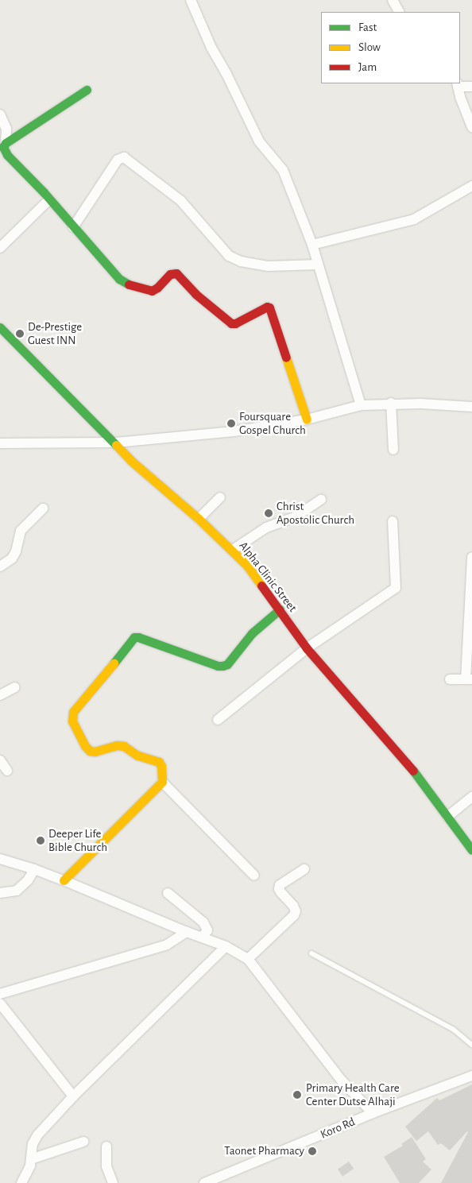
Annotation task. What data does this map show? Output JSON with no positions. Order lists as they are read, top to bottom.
{
  "streets": {
    "street": ["Alpha Clinic Street", "Koro Rd"]
  },
  "places": [
    "De-Prestige Guest INN",
    "Foursquare Gospel Church",
    "Christ Apostolic Church",
    "Deeper Life Bible Church",
    "Primary Health Care Center Dutse Alhaji",
    "Taonet Pharmacy"
  ],
  "legend": ["Fast", "Slow", "Jam"]
}
